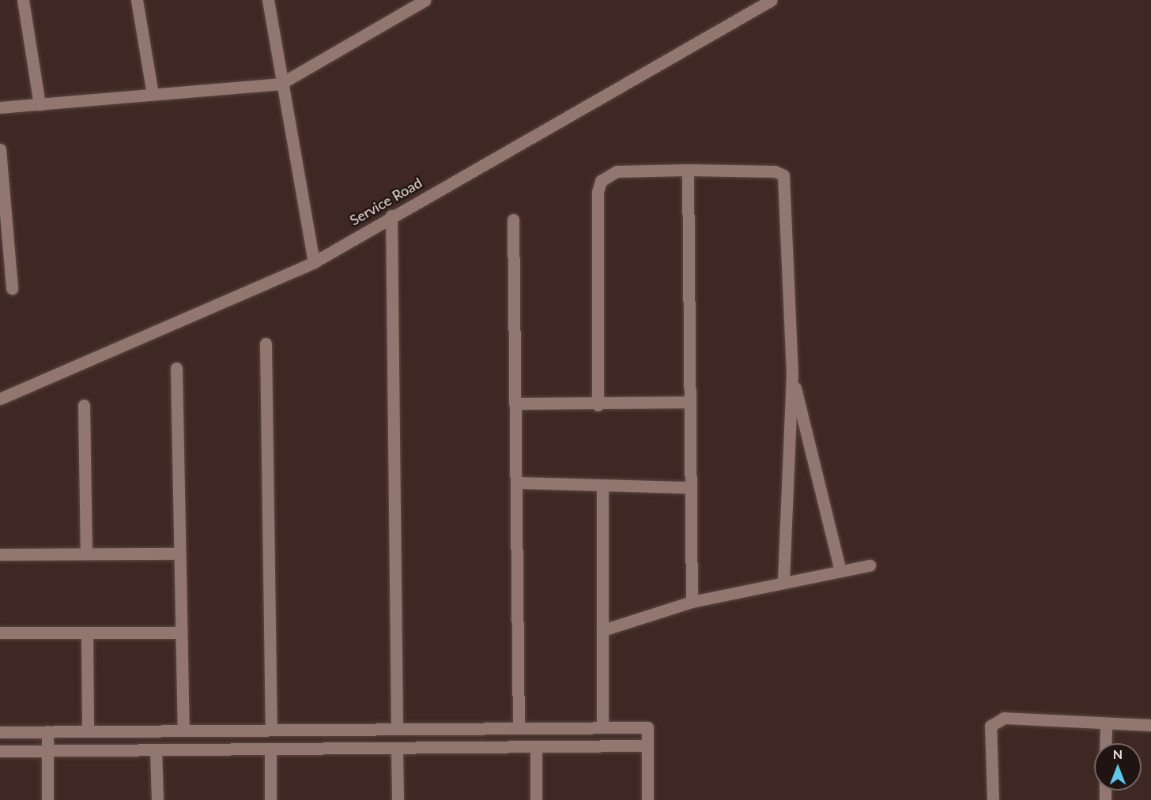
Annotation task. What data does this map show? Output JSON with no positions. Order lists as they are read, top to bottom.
{
  "streets": {
    "street": ["Service Road"]
  },
  "north": "top"
}
